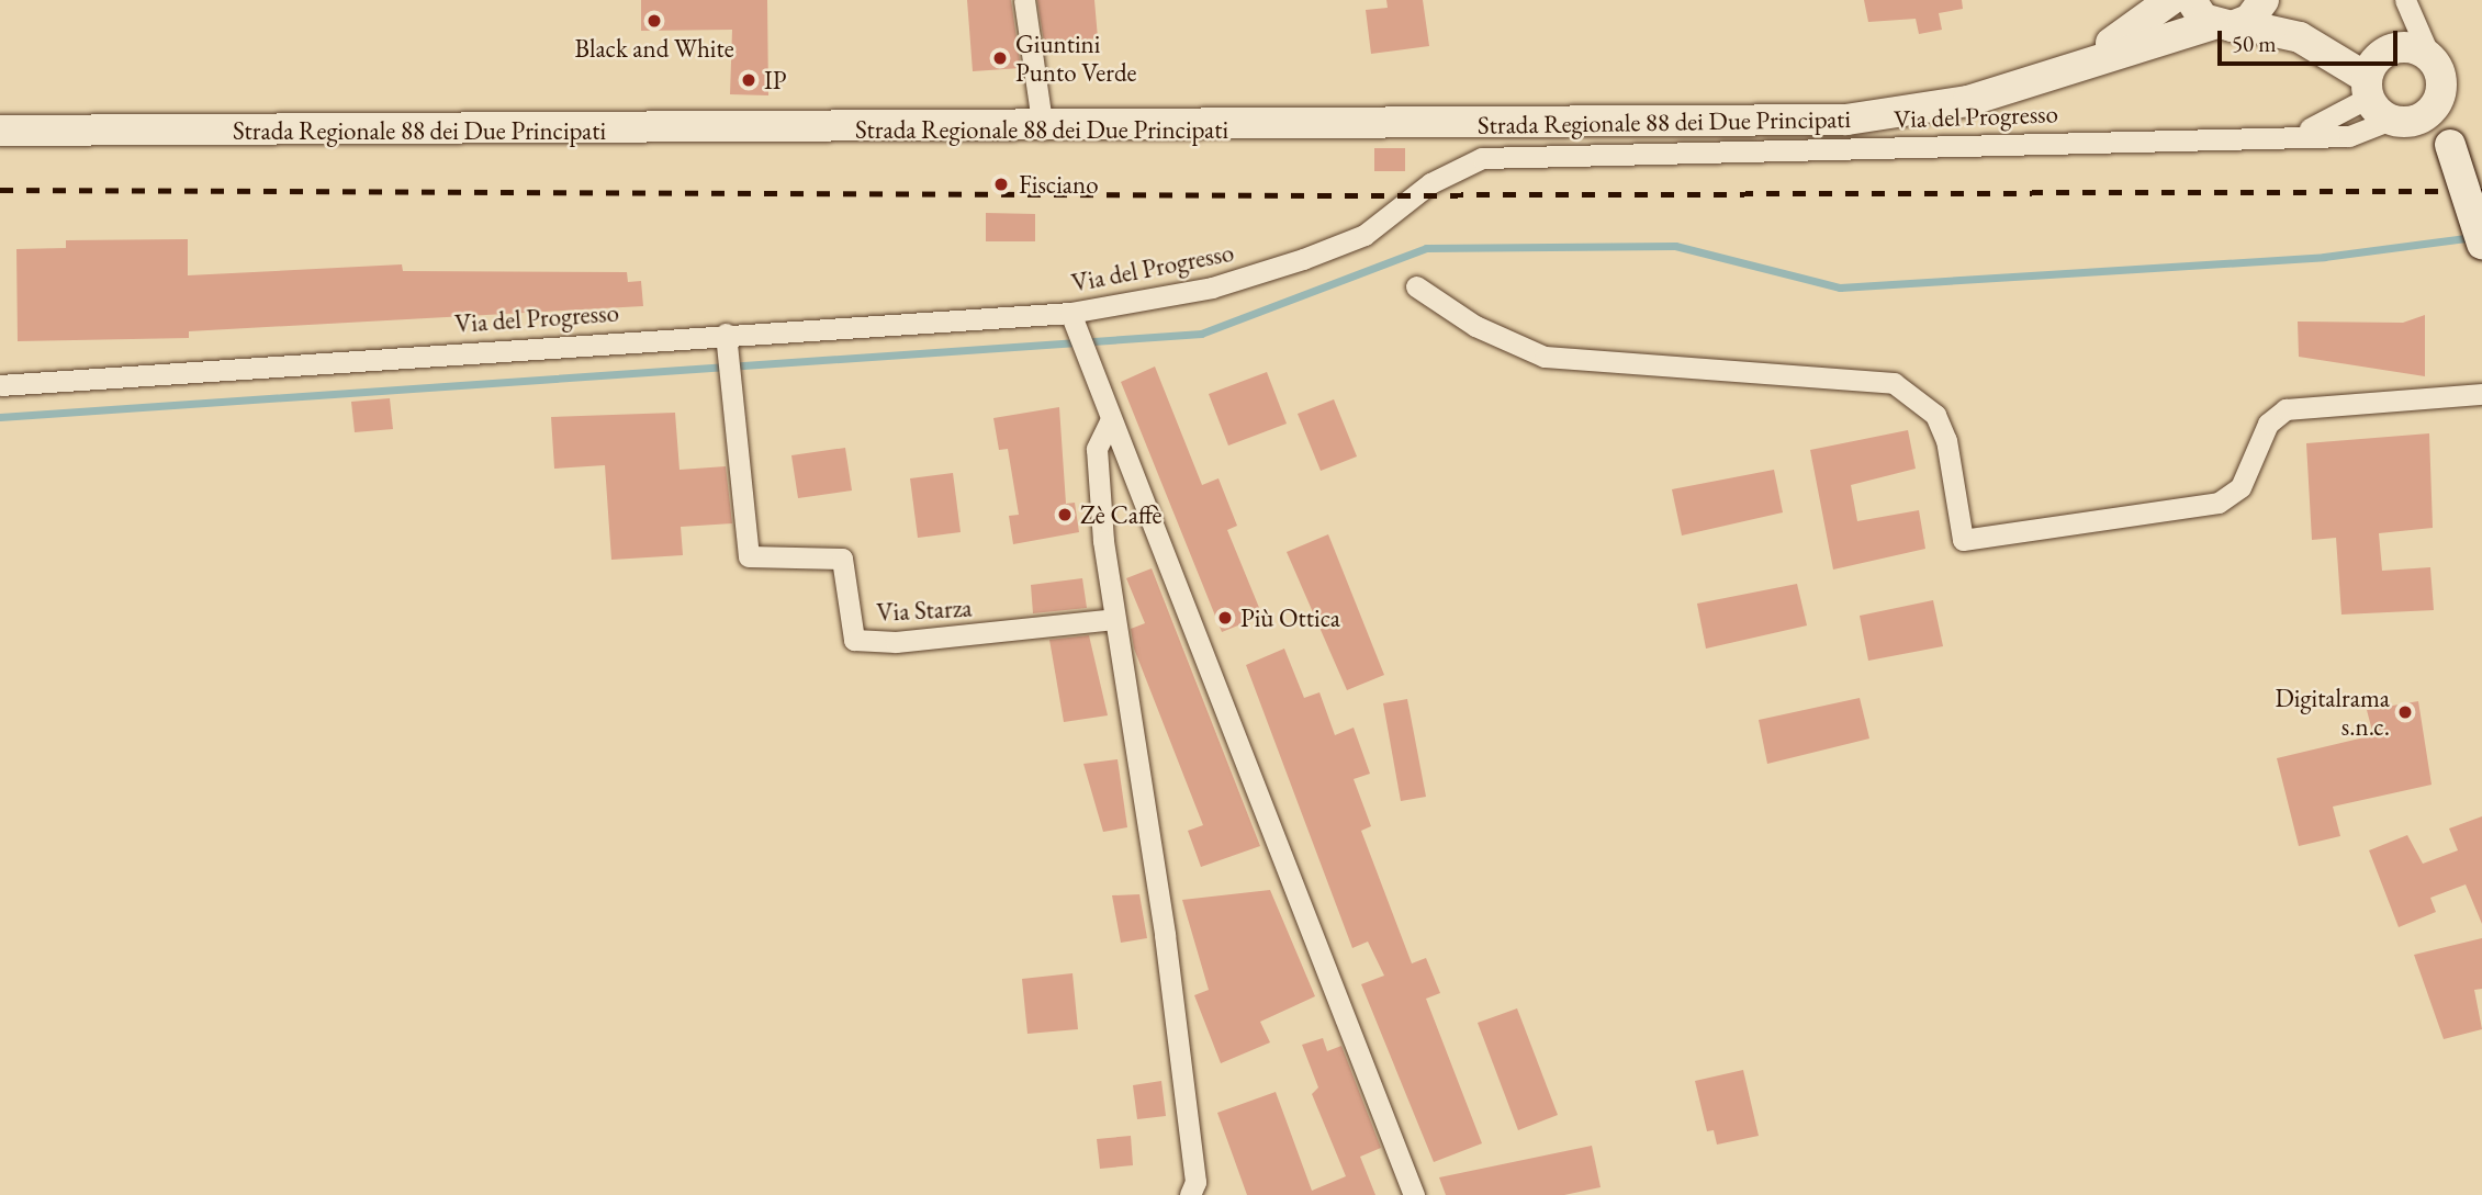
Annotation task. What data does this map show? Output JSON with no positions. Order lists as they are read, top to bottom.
{
  "streets": {
    "main road": ["Strada Regionale 88 dei Due Principati"],
    "street": ["Via del Progresso", "Via Starza"]
  },
  "crossings": [
    ["Via del Progresso", "Via Starza"]
  ],
  "places": [
    "Black and White",
    "Giuntini Punto Verde",
    "IP",
    "Fisciano",
    "Zè Caffè",
    "Più Ottica",
    "Digitalrama s.n.c."
  ],
  "scale_bar": "50 m"
}
